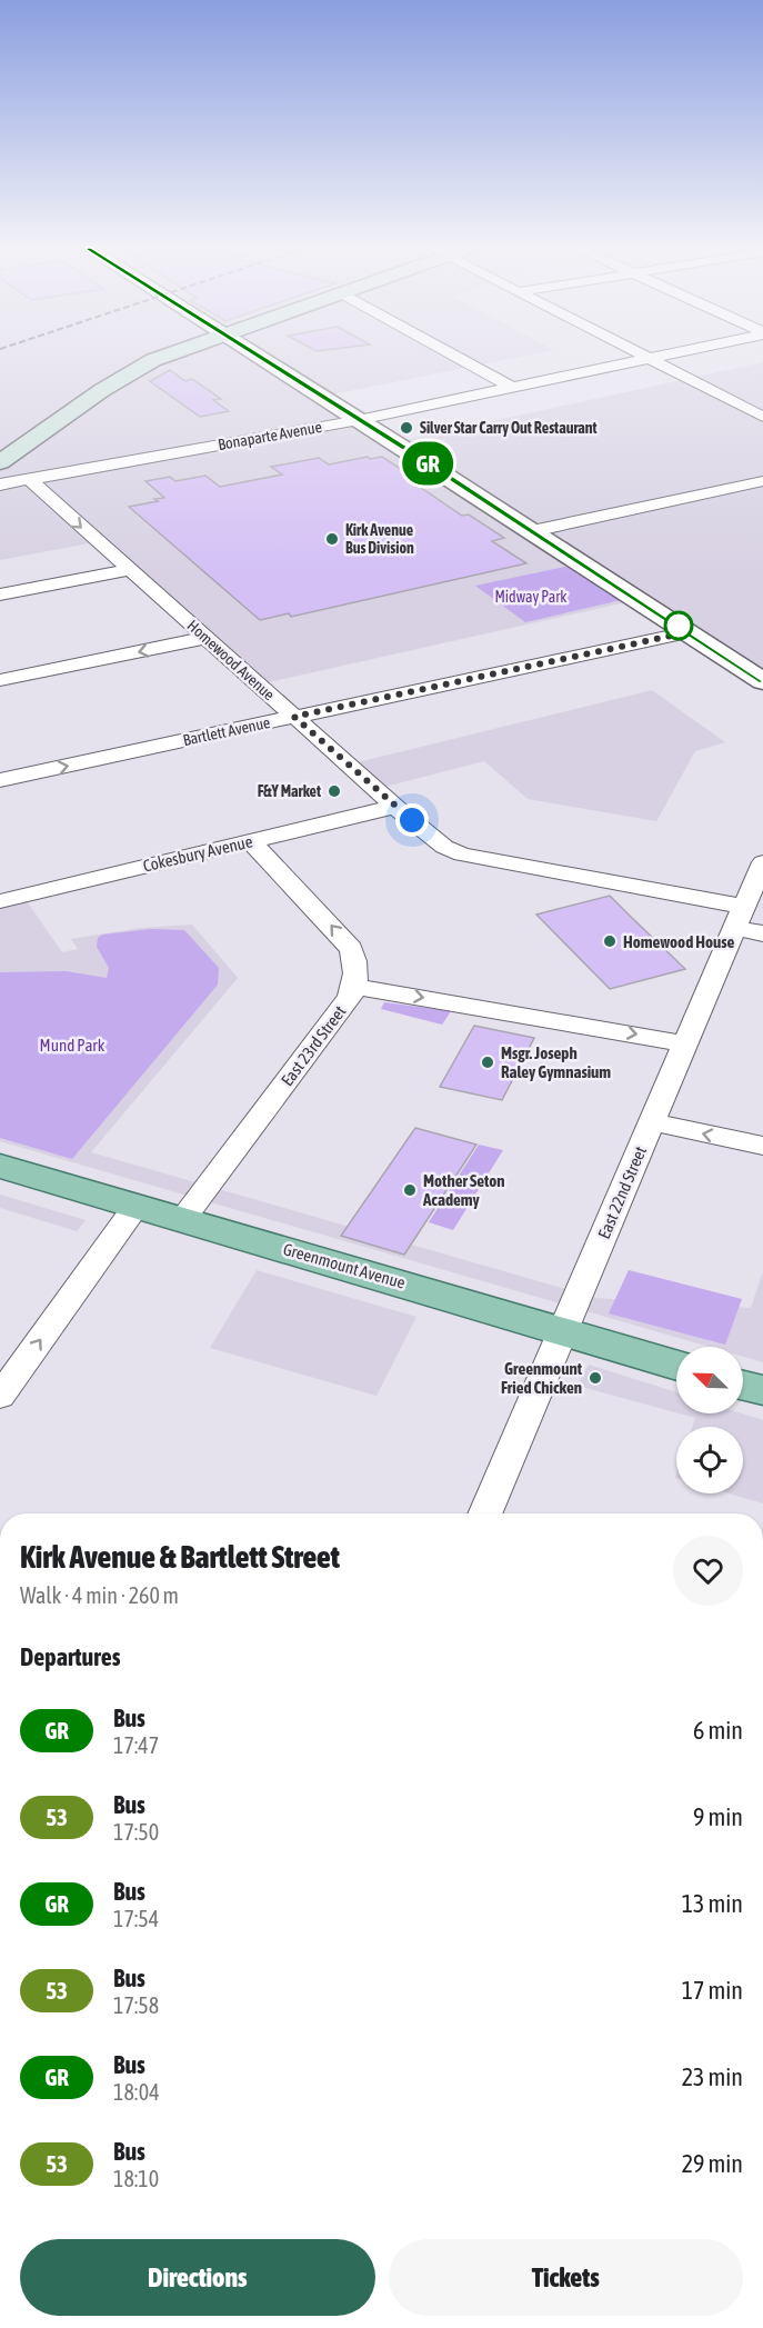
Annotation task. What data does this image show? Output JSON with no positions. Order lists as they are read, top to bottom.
{
  "streets": {
    "main road": ["Greenmount Avenue"],
    "street": [
      "Bonaparte Avenue",
      "Homewood Avenue",
      "Bartlett Avenue",
      "Cokesbury Avenue",
      "East 23rd Street",
      "East 22nd Street"
    ]
  },
  "crossings": [
    ["Bonaparte Avenue", "Homewood Avenue"],
    ["Homewood Avenue", "Bartlett Avenue"],
    ["Homewood Avenue", "Cokesbury Avenue"],
    ["Homewood Avenue", "East 22nd Street"],
    ["Cokesbury Avenue", "East 23rd Street"],
    ["East 23rd Street", "Greenmount Avenue"],
    ["East 22nd Street", "Greenmount Avenue"]
  ],
  "one_way": ["East 23rd Street"],
  "parks": ["Midway Park", "Mund Park"],
  "places": [
    "Silver Star Carry Out Restaurant",
    "Kirk Avenue Bus Division",
    "F&Y Market",
    "Homewood House",
    "Msgr. Joseph Raley Gymnasium",
    "Mother Seton Academy",
    "Greenmount Fried Chicken"
  ],
  "lines": ["bus line GR"],
  "north": "top left",
  "page": {
    "on_map": "GR",
    "heading": [
      ["Kirk Avenue & Bartlett Street", "Walk · 4 min · 260 m"],
      "Departures"
    ],
    "list": [
      {
        "mark": "GR",
        "name": "Bus",
        "note": "17:47",
        "value": "6 min"
      },
      {
        "mark": "53",
        "name": "Bus",
        "note": "17:50",
        "value": "9 min"
      },
      {
        "mark": "GR",
        "name": "Bus",
        "note": "17:54",
        "value": "13 min"
      },
      {
        "mark": "53",
        "name": "Bus",
        "note": "17:58",
        "value": "17 min"
      },
      {
        "mark": "GR",
        "name": "Bus",
        "note": "18:04",
        "value": "23 min"
      },
      {
        "mark": "53",
        "name": "Bus",
        "note": "18:10",
        "value": "29 min"
      }
    ],
    "buttons": ["Directions", "Tickets"]
  }
}
